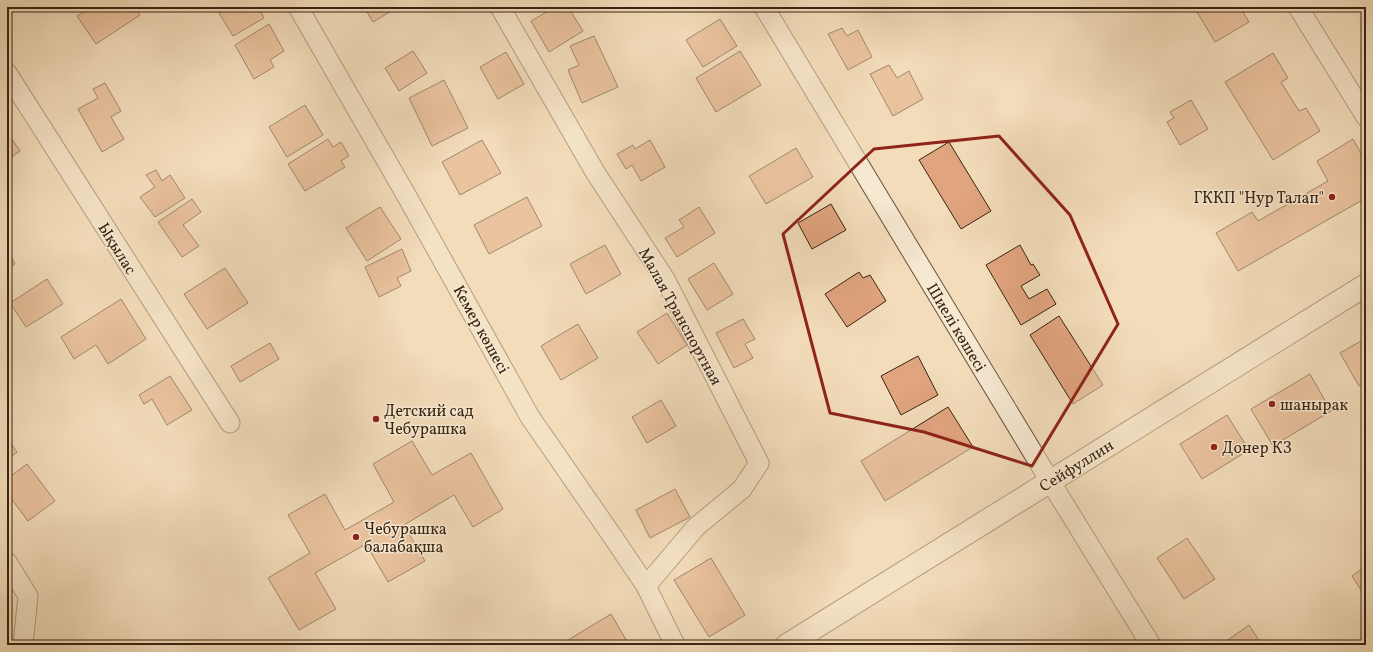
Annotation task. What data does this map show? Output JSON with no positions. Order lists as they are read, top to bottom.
{
  "streets": {
    "street": [
      "Ықылас",
      "Малая Транспортная",
      "Шиелі көшесі",
      "Кемер көшесі",
      "Сейфуллин"
    ]
  },
  "crossings": [
    ["Малая Транспортная", "Кемер көшесі"],
    ["Шиелі көшесі", "Сейфуллин"]
  ],
  "places": [
    "ГККП \"Нур Талап\"",
    "шанырак",
    "Детский сад Чебурашка",
    "Донер КЗ",
    "Чебурашка балабақша"
  ]
}
